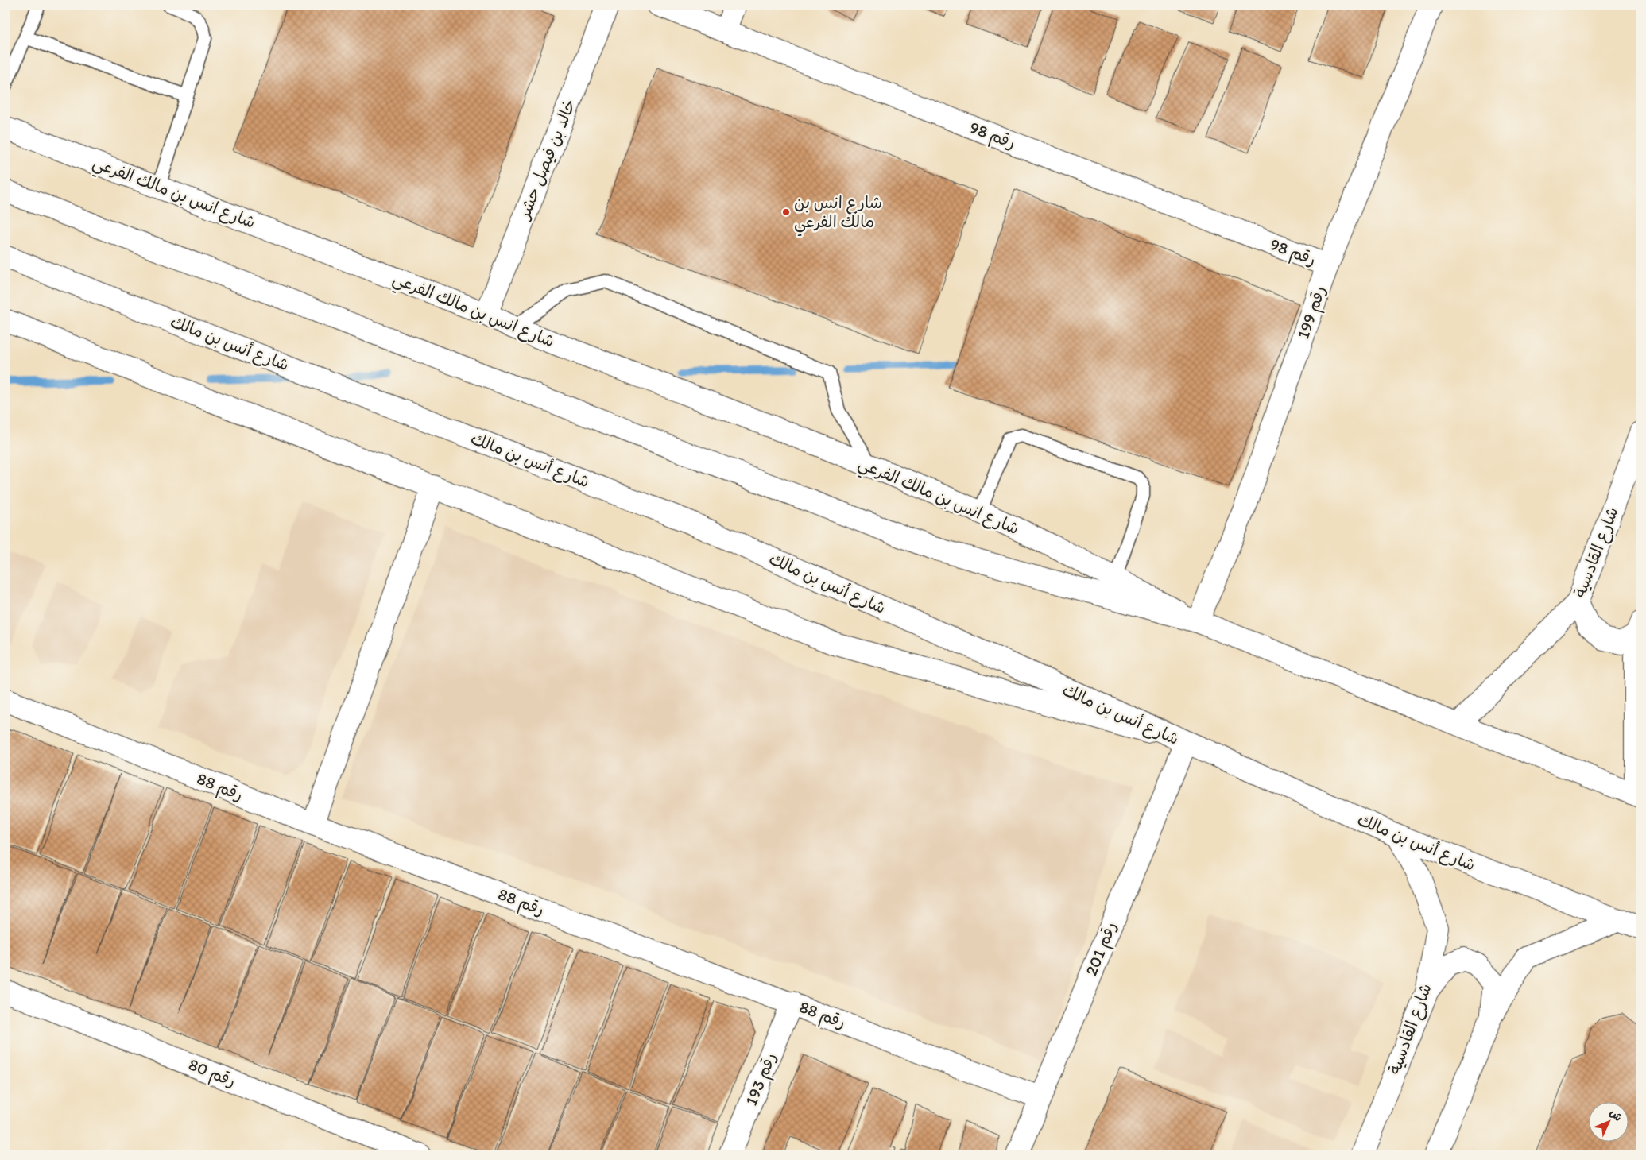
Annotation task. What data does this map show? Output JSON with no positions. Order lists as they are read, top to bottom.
{
  "streets": {
    "street": [
      "رقم 98",
      "خالد بن فيصل حشر",
      "شارع انس بن مالك الفرعي",
      "رقم 199",
      "شارع أنس بن مالك",
      "شارع القادسية",
      "رقم 88",
      "رقم 201",
      "رقم 80",
      "رقم 193"
    ]
  },
  "crossings": [
    ["رقم 98", "رقم 199"],
    ["خالد بن فيصل حشر", "شارع انس بن مالك الفرعي"],
    ["شارع انس بن مالك الفرعي", "رقم 199"],
    ["شارع أنس بن مالك", "شارع القادسية"],
    ["شارع أنس بن مالك", "رقم 201"],
    ["رقم 88", "رقم 201"],
    ["رقم 88", "رقم 193"]
  ],
  "places": ["شارع انس بن مالك الفرعي"],
  "north": "top right"
}
